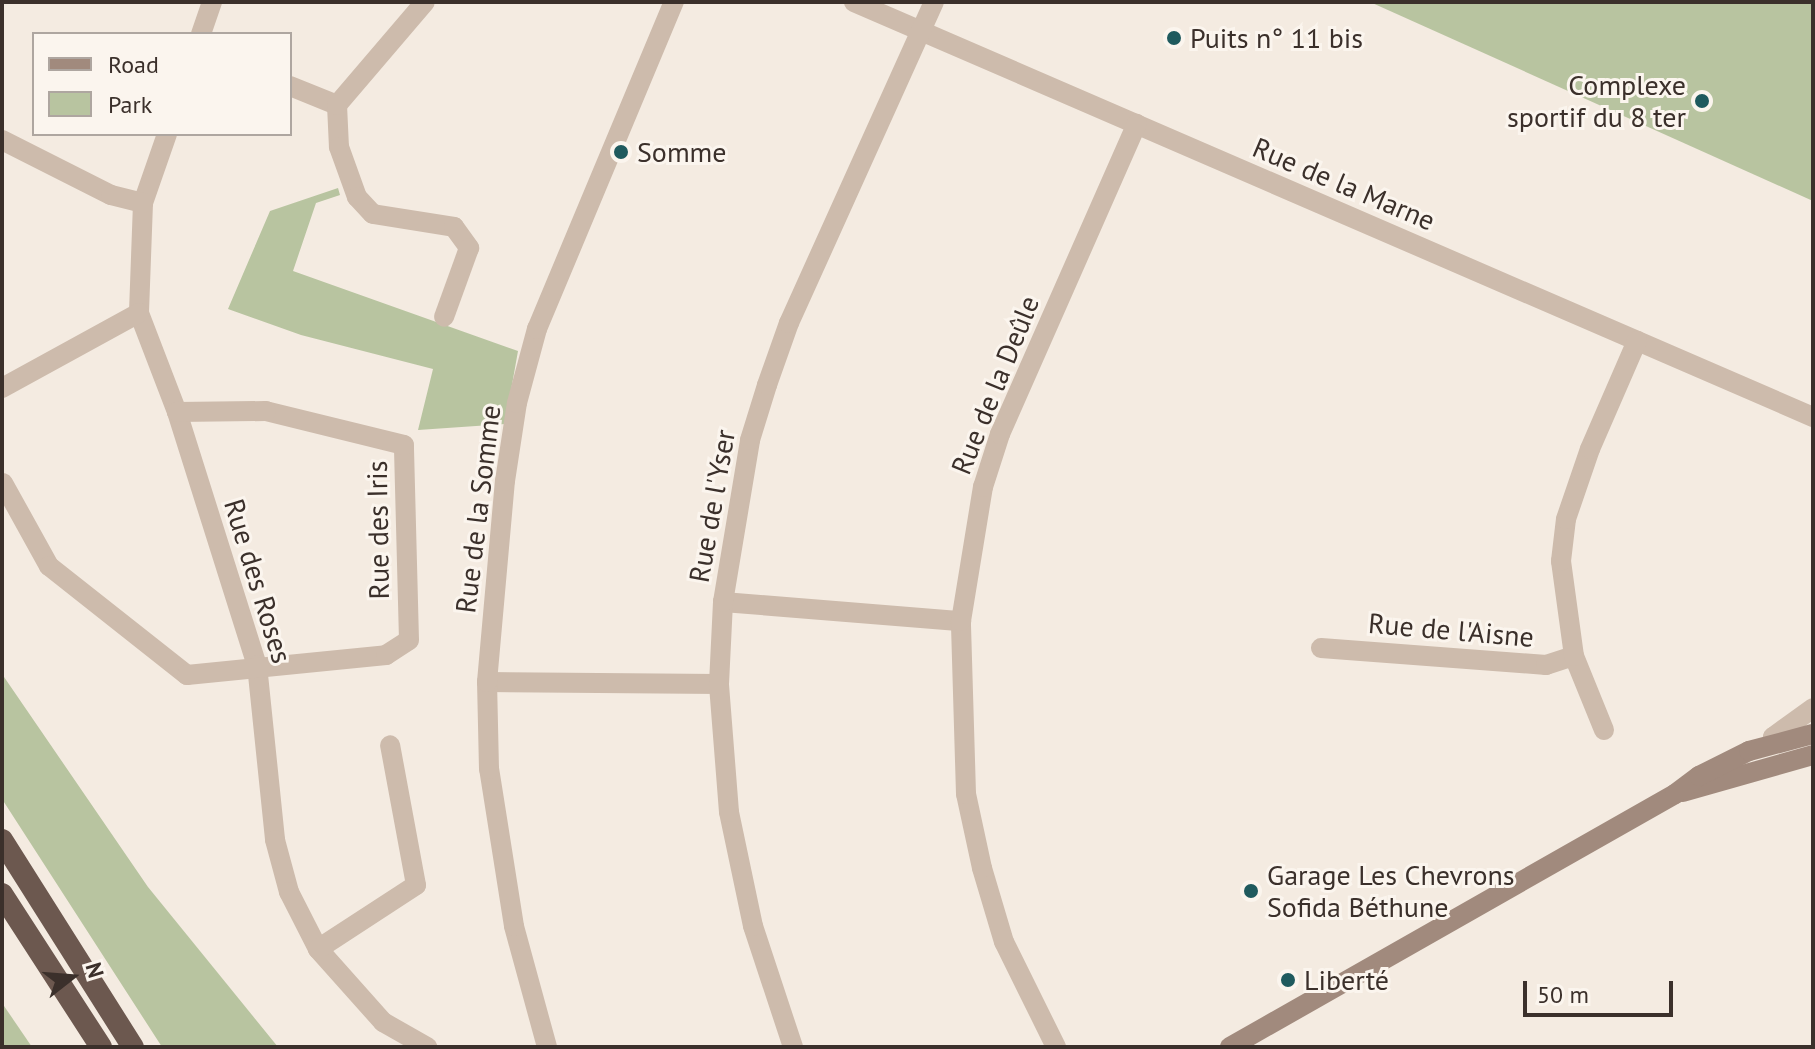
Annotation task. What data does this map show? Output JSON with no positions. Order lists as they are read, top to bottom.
{
  "streets": {
    "street": [
      "Rue de la Marne",
      "Rue de la Deûle",
      "Rue de l'Yser",
      "Rue de la Somme",
      "Rue des Iris",
      "Rue des Roses",
      "Rue de l'Aisne"
    ]
  },
  "crossings": [
    ["Rue de la Marne", "Rue de la Deûle"],
    ["Rue de la Marne", "Rue de l'Yser"],
    ["Rue des Iris", "Rue des Roses"]
  ],
  "places": [
    "Puits n° 11 bis",
    "Complexe sportif du 8 ter",
    "Somme",
    "Garage Les Chevrons Sofida Béthune",
    "Liberté"
  ],
  "legend": ["Road", "Park"],
  "scale_bar": "50 m",
  "north": "right"
}
